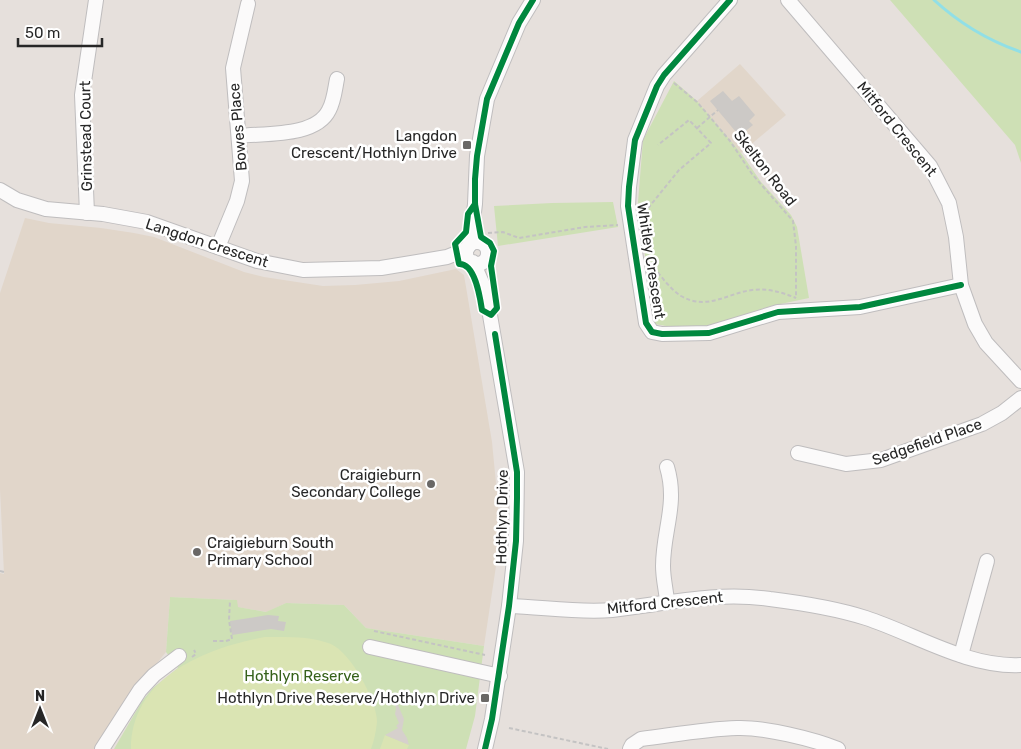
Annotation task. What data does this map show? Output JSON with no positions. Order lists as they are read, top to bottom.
{
  "streets": {
    "street": [
      "Bowes Place",
      "Mitford Crescent",
      "Grinstead Court",
      "Langdon Crescent",
      "Whitley Crescent",
      "Sedgefield Place",
      "Hothlyn Drive"
    ],
    "path": ["Skelton Road"]
  },
  "crossings": [
    ["Bowes Place", "Langdon Crescent"],
    ["Mitford Crescent", "Whitley Crescent"],
    ["Mitford Crescent", "Hothlyn Drive"],
    ["Grinstead Court", "Langdon Crescent"],
    ["Skelton Road", "Whitley Crescent"],
    ["Langdon Crescent", "Hothlyn Drive"]
  ],
  "parks": ["Hothlyn Reserve"],
  "places": {
    "transit": ["Langdon Crescent/Hothlyn Drive", "Hothlyn Drive Reserve/Hothlyn Drive"],
    "other": ["Craigieburn Secondary College", "Craigieburn South Primary School"]
  },
  "scale_bar": "50 m",
  "north": "top"
}
